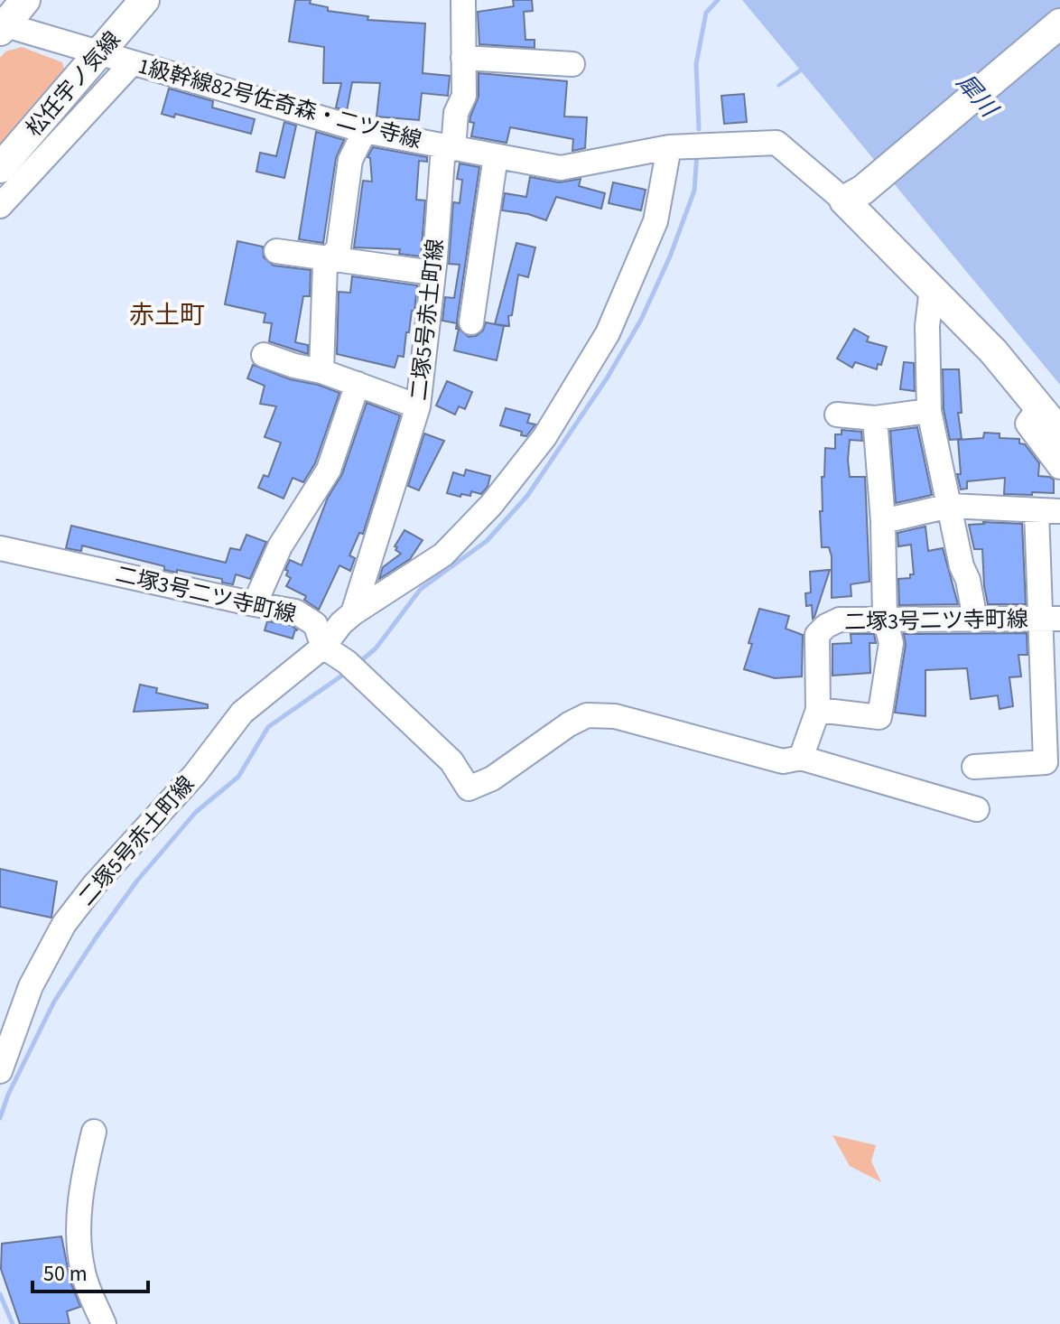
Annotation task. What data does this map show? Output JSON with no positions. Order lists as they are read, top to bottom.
{
  "streets": {
    "main road": ["松任宇ノ気線"],
    "street": ["1級幹線82号佐奇森・二ツ寺線", "二塚5号赤土町線", "二塚3号二ツ寺町線"]
  },
  "crossings": [
    ["松任宇ノ気線", "1級幹線82号佐奇森・二ツ寺線"],
    ["1級幹線82号佐奇森・二ツ寺線", "二塚5号赤土町線"],
    ["二塚5号赤土町線", "二塚3号二ツ寺町線"]
  ],
  "districts": ["赤土町"],
  "water": ["犀川"],
  "scale_bar": "50 m"
}
